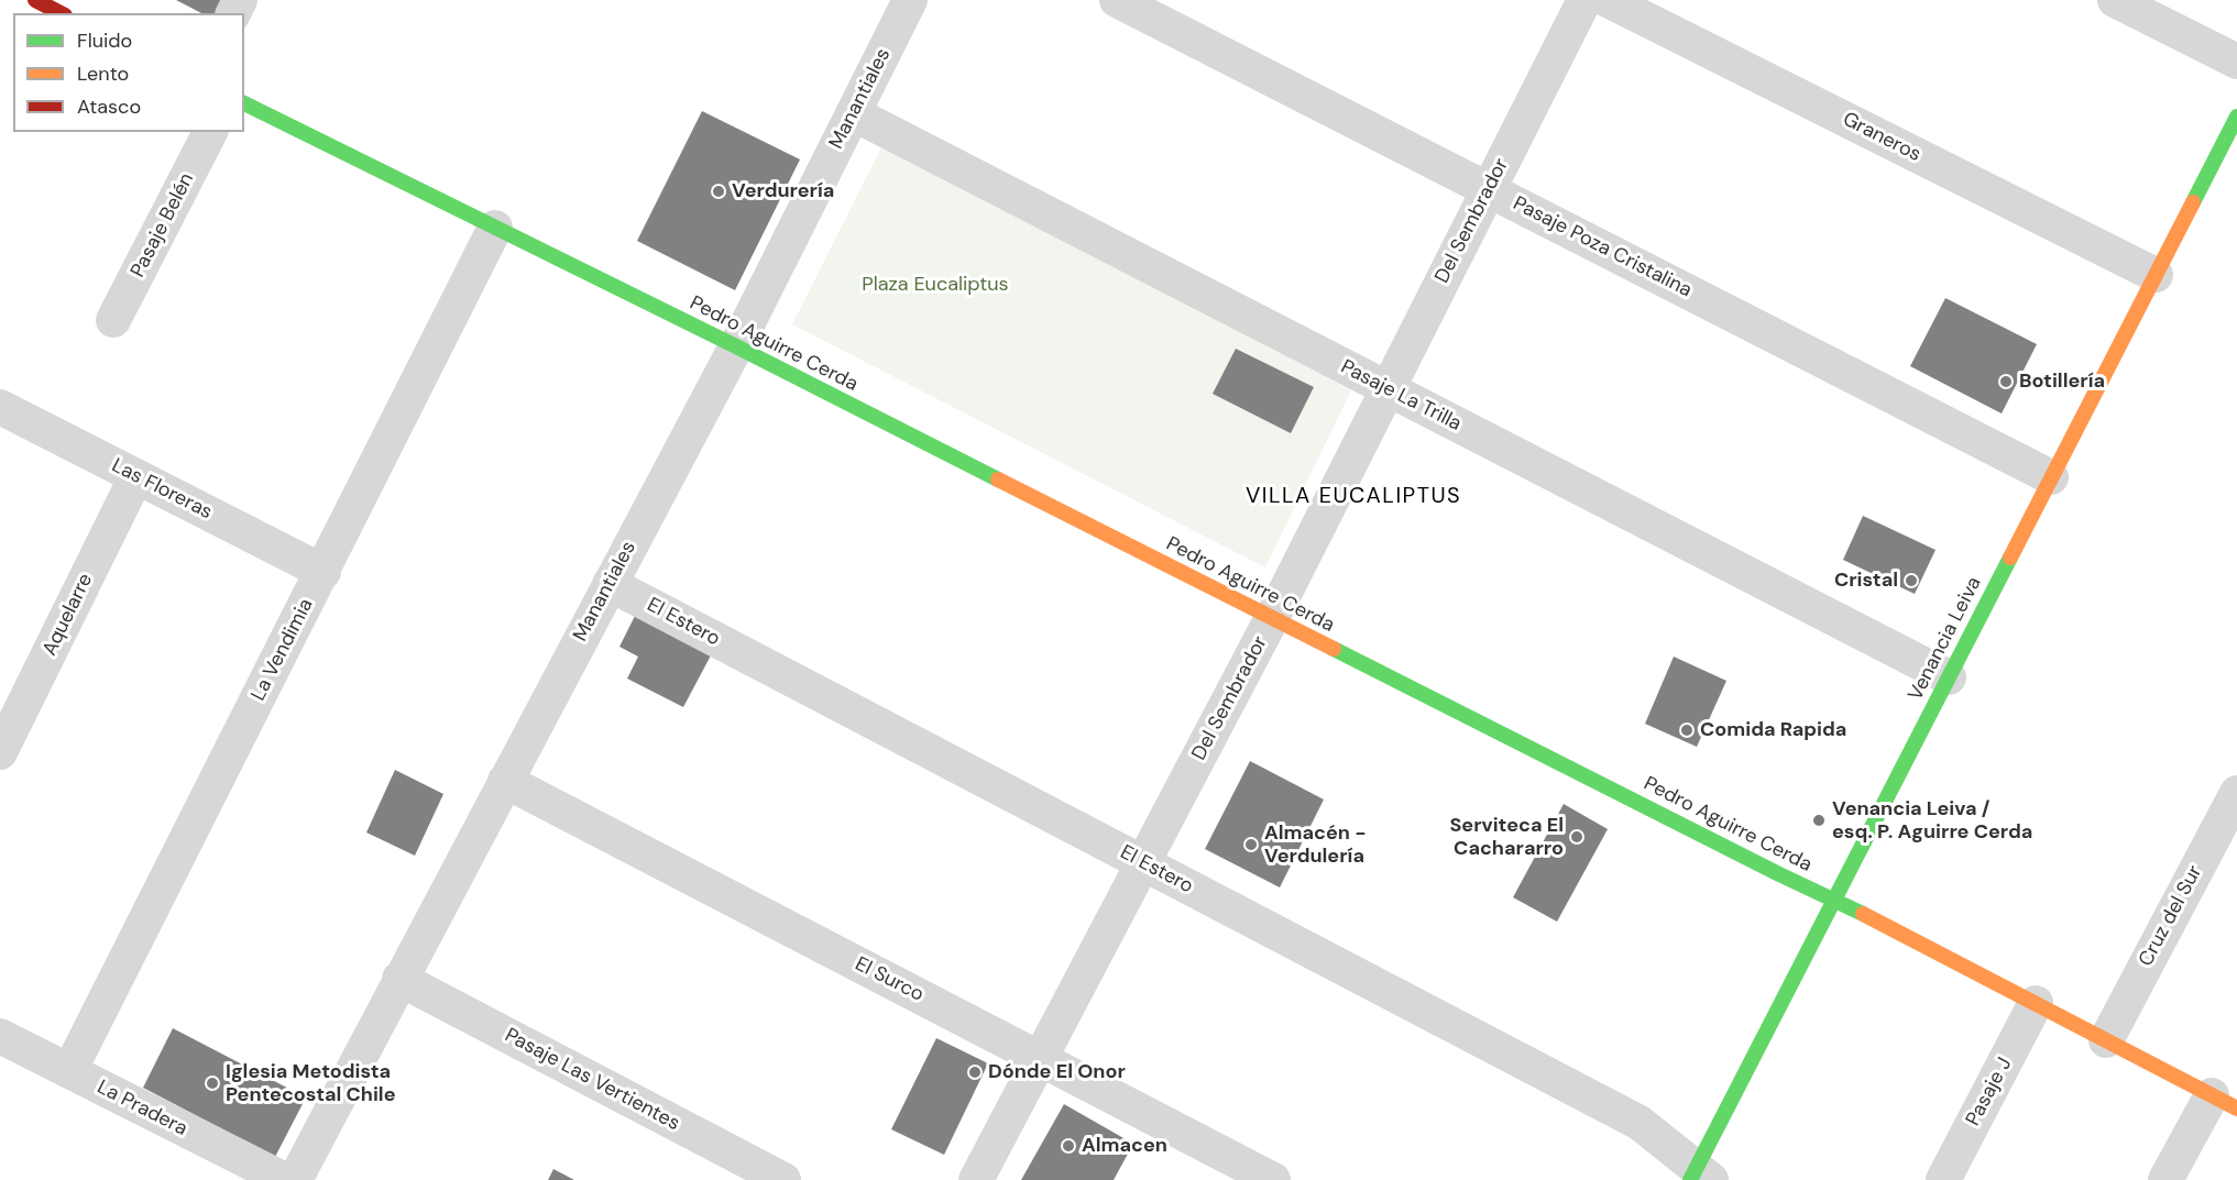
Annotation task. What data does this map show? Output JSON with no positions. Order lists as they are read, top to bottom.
{
  "streets": {
    "street": [
      "Manantiales",
      "Graneros",
      "Del Sembrador",
      "Pasaje Belén",
      "Pasaje Poza Cristalina",
      "Pedro Aguirre Cerda",
      "Pasaje La Trilla",
      "Las Floreras",
      "Aquelarre",
      "El Estero",
      "Venancia Leiva",
      "La Vendimia",
      "Cruz del Sur",
      "El Surco",
      "Pasaje Las Vertientes",
      "Pasaje J",
      "La Pradera"
    ]
  },
  "crossings": [
    ["Manantiales", "Pedro Aguirre Cerda"],
    ["Manantiales", "Pasaje La Trilla"],
    ["Manantiales", "El Estero"],
    ["Manantiales", "El Surco"],
    ["Manantiales", "Pasaje Las Vertientes"],
    ["Graneros", "Venancia Leiva"],
    ["Del Sembrador", "Pasaje Poza Cristalina"],
    ["Del Sembrador", "Pedro Aguirre Cerda"],
    ["Del Sembrador", "Pasaje La Trilla"],
    ["Del Sembrador", "El Estero"],
    ["Del Sembrador", "El Surco"],
    ["Pasaje Poza Cristalina", "Venancia Leiva"],
    ["Pedro Aguirre Cerda", "Venancia Leiva"],
    ["Pedro Aguirre Cerda", "La Vendimia"],
    ["Pedro Aguirre Cerda", "Cruz del Sur"],
    ["Pedro Aguirre Cerda", "Pasaje J"],
    ["Pasaje La Trilla", "Venancia Leiva"],
    ["Las Floreras", "Aquelarre"],
    ["Las Floreras", "La Vendimia"],
    ["El Estero", "Venancia Leiva"],
    ["La Vendimia", "La Pradera"]
  ],
  "districts": ["VILLA EUCALIPTUS"],
  "parks": ["Plaza Eucaliptus"],
  "places": [
    "Verdurería",
    "Botillería",
    "Cristal",
    "Comida Rapida",
    "Venancia Leiva / esq. P. Aguirre Cerda",
    "Serviteca El Cachararro",
    "Almacén - Verdulería",
    "Dónde El Onor",
    "Iglesia Metodista Pentecostal Chile",
    "Almacen"
  ],
  "legend": ["Fluido", "Lento", "Atasco"]
}
